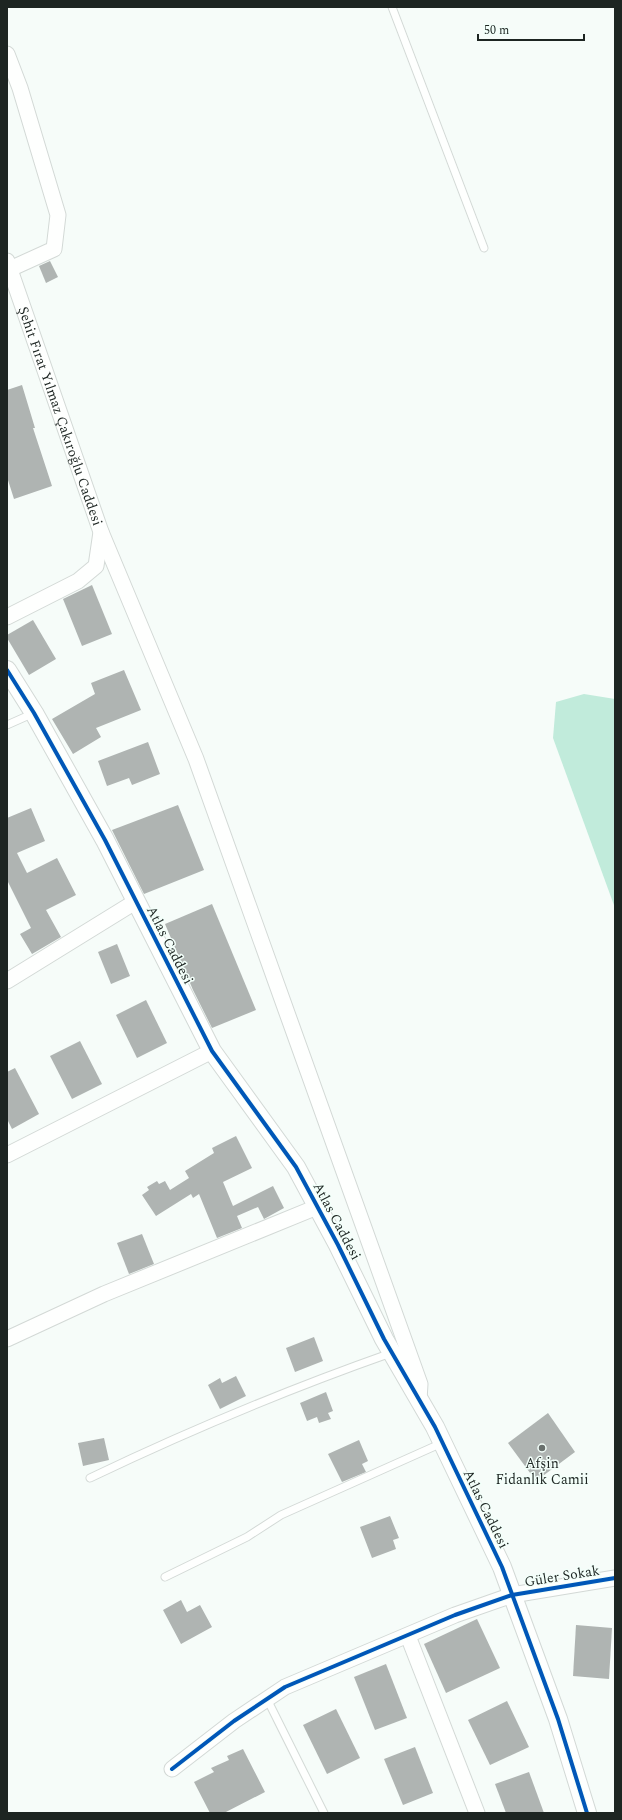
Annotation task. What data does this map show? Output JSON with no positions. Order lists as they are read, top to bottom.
{
  "streets": {
    "street": ["Şehit Fırat Yılmaz Çakıroğlu Caddesi", "Atlas Caddesi", "Güler Sokak"]
  },
  "crossings": [
    ["Atlas Caddesi", "Güler Sokak"]
  ],
  "places": ["Afşin Fidanlık Camii"],
  "scale_bar": "50 m"
}
